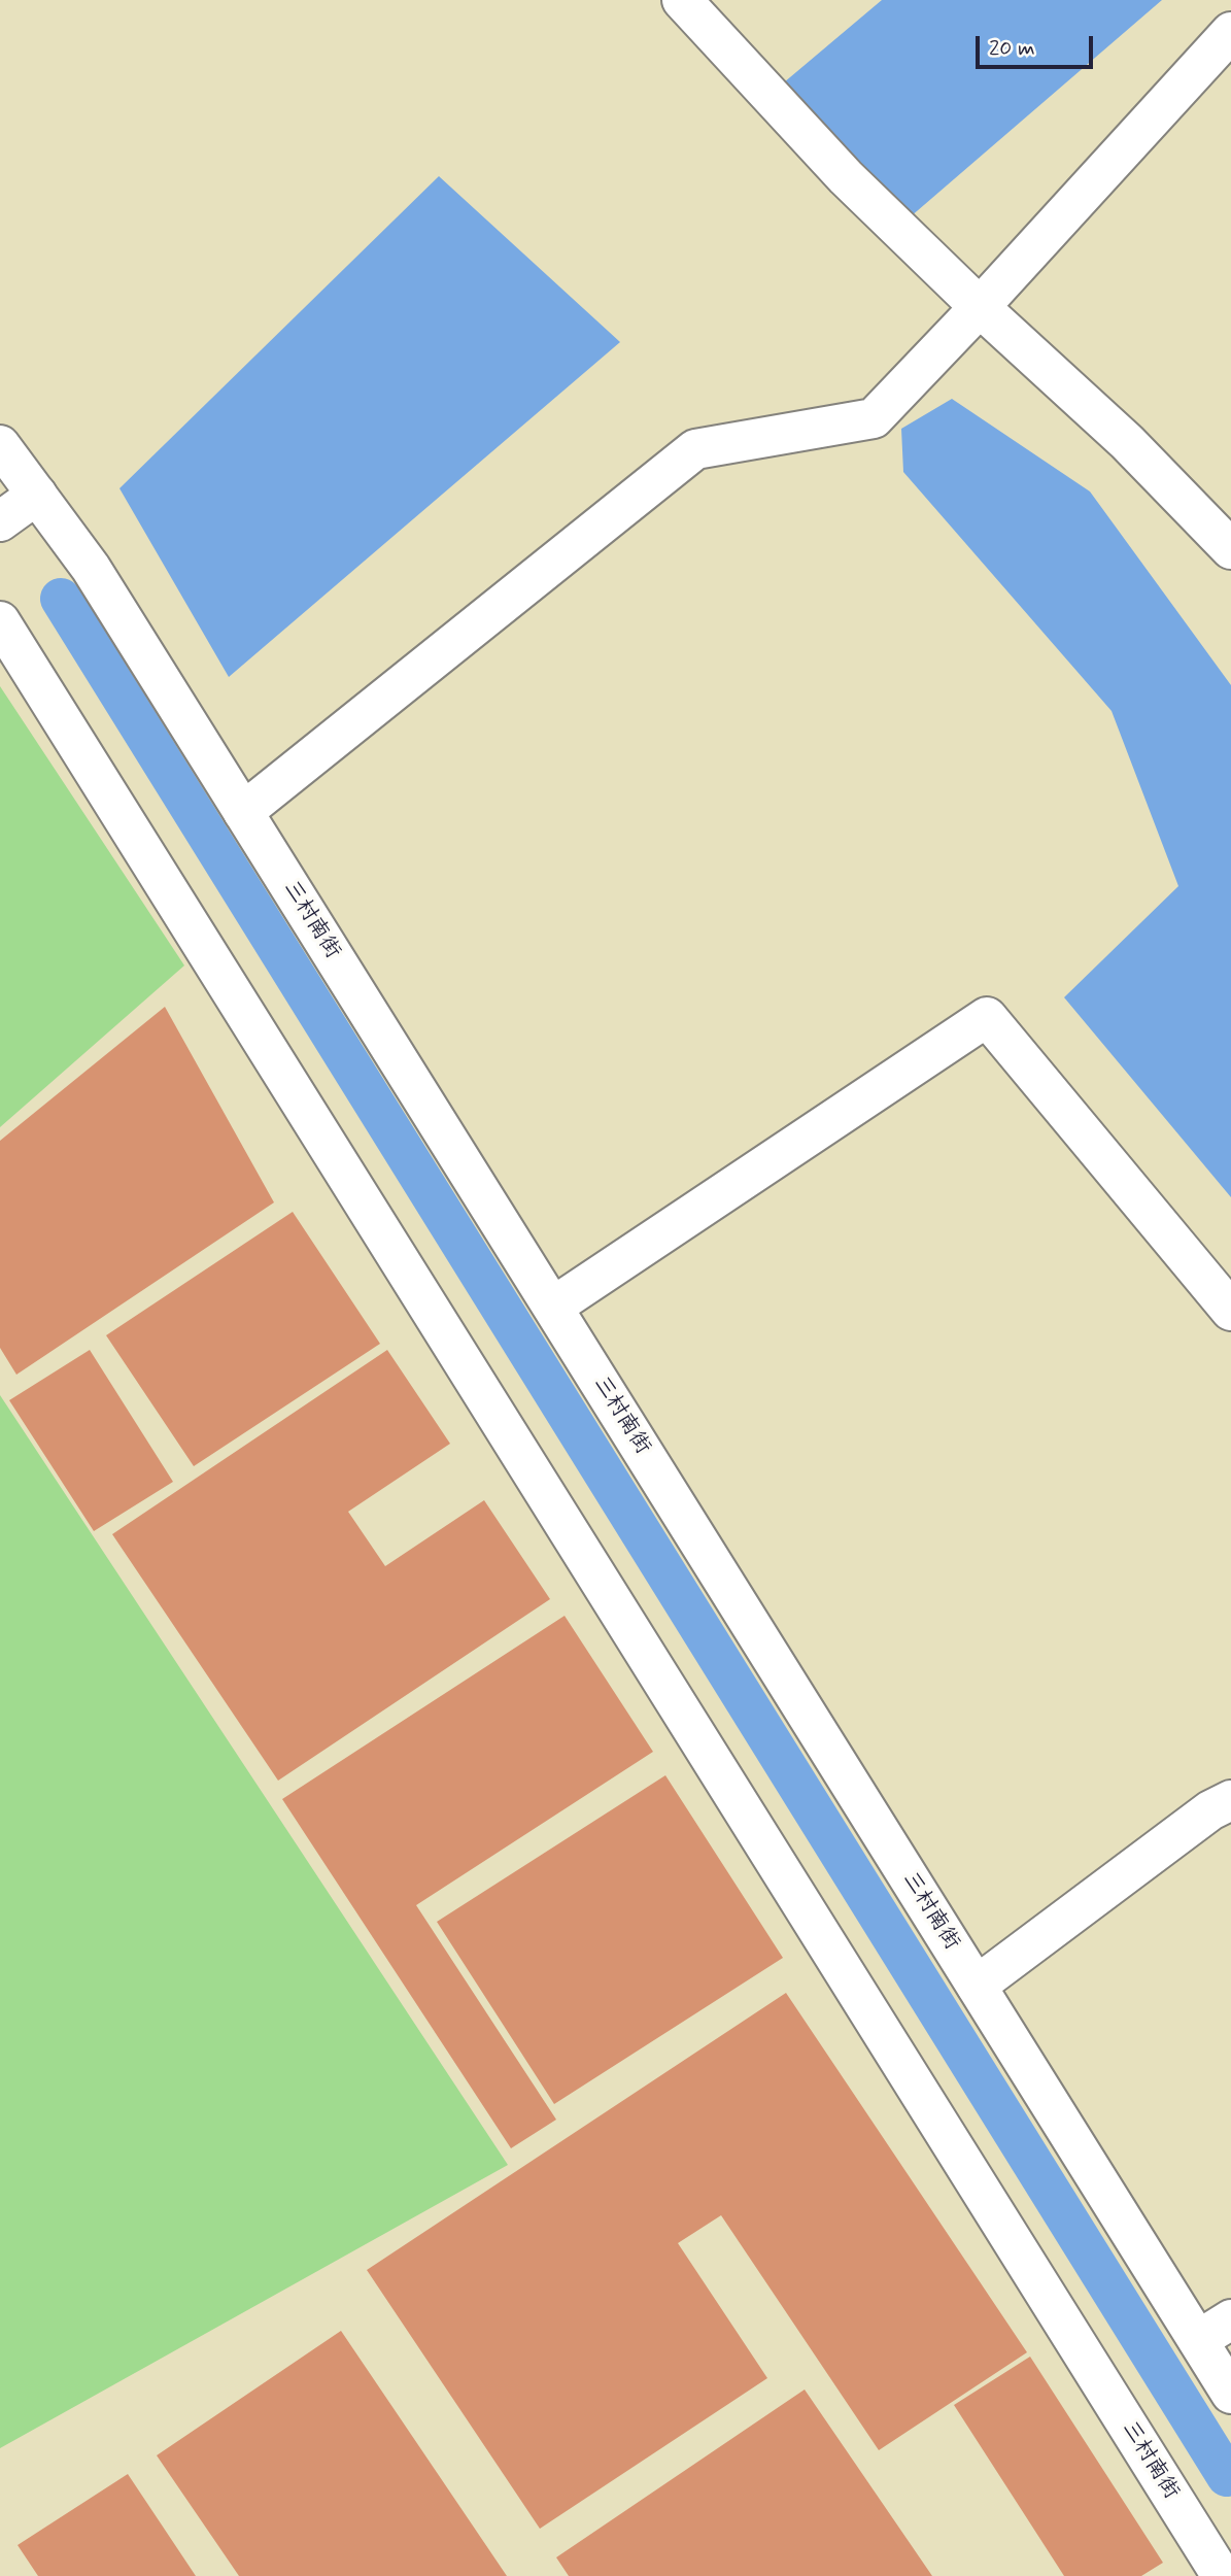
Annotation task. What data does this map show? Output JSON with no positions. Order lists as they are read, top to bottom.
{
  "streets": {
    "street": ["三村南街"]
  },
  "scale_bar": "20 m"
}
